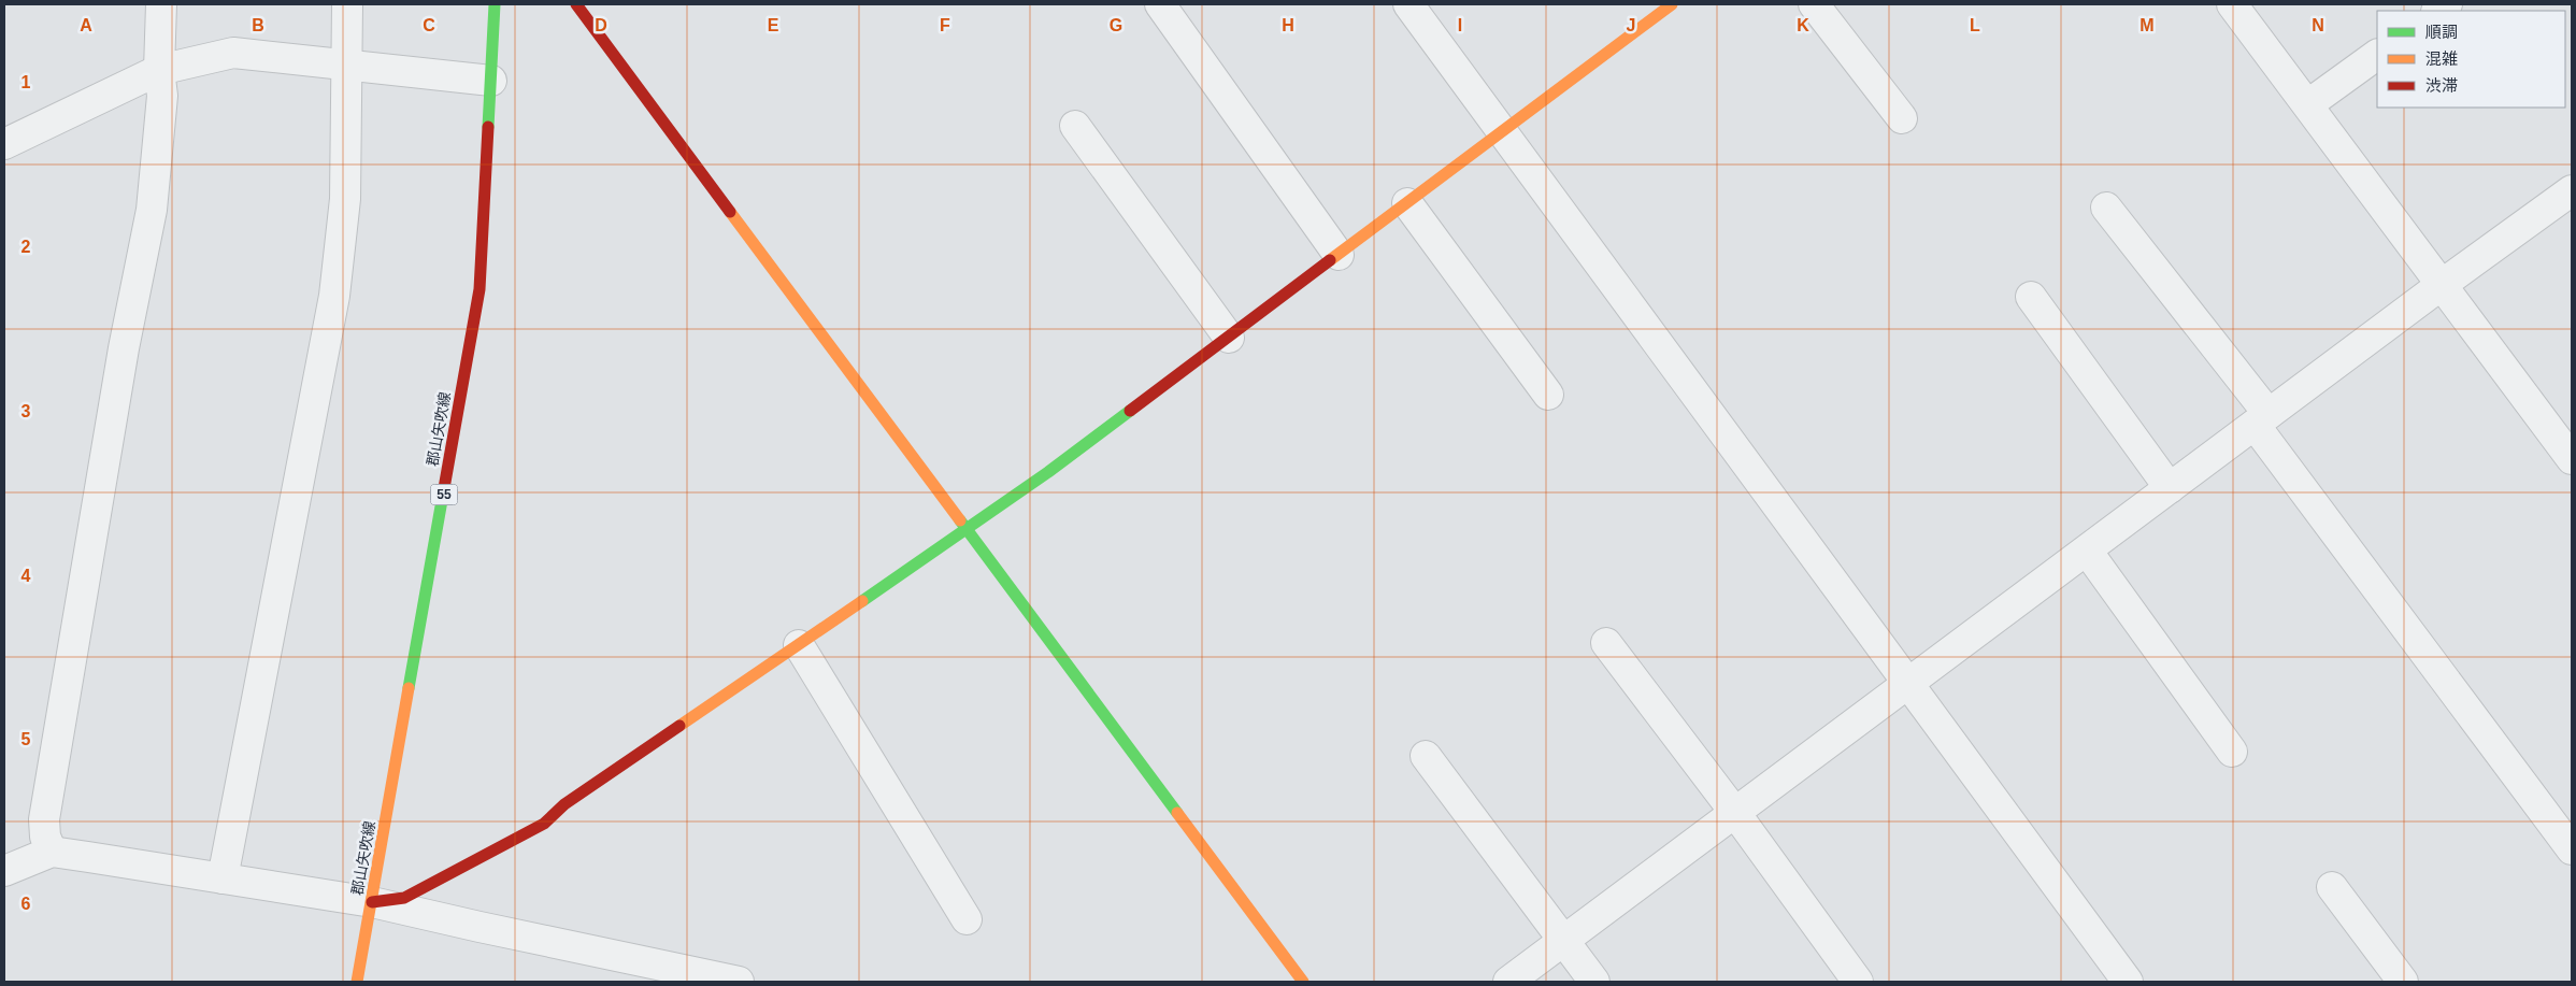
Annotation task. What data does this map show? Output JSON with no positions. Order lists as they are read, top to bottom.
{
  "streets": {
    "street": ["郡山矢吹線", "55"]
  },
  "legend": ["順調", "混雑", "渋滞"],
  "grid": {
    "columns": [
      "A",
      "B",
      "C",
      "D",
      "E",
      "F",
      "G",
      "H",
      "I",
      "J",
      "K",
      "L",
      "M",
      "N"
    ],
    "rows": [
      "1",
      "2",
      "3",
      "4",
      "5",
      "6"
    ]
  }
}
